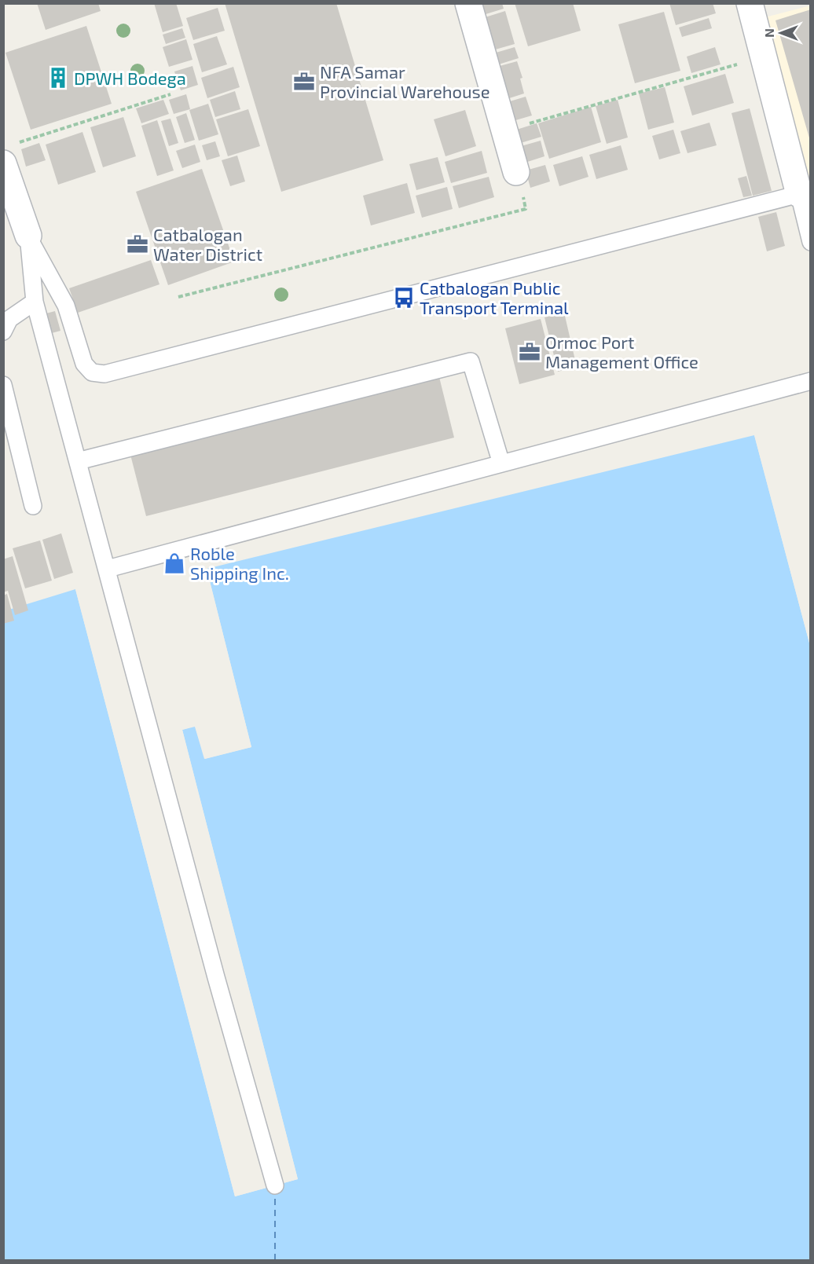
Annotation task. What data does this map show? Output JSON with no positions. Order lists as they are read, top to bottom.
{
  "places": {
    "building": ["DPWH Bodega"],
    "office": ["NFA Samar Provincial Warehouse", "Catbalogan Water District", "Ormoc Port Management Office"],
    "bus stop": ["Catbalogan Public Transport Terminal"],
    "shop": ["Roble Shipping Inc."]
  },
  "north": "left"
}
